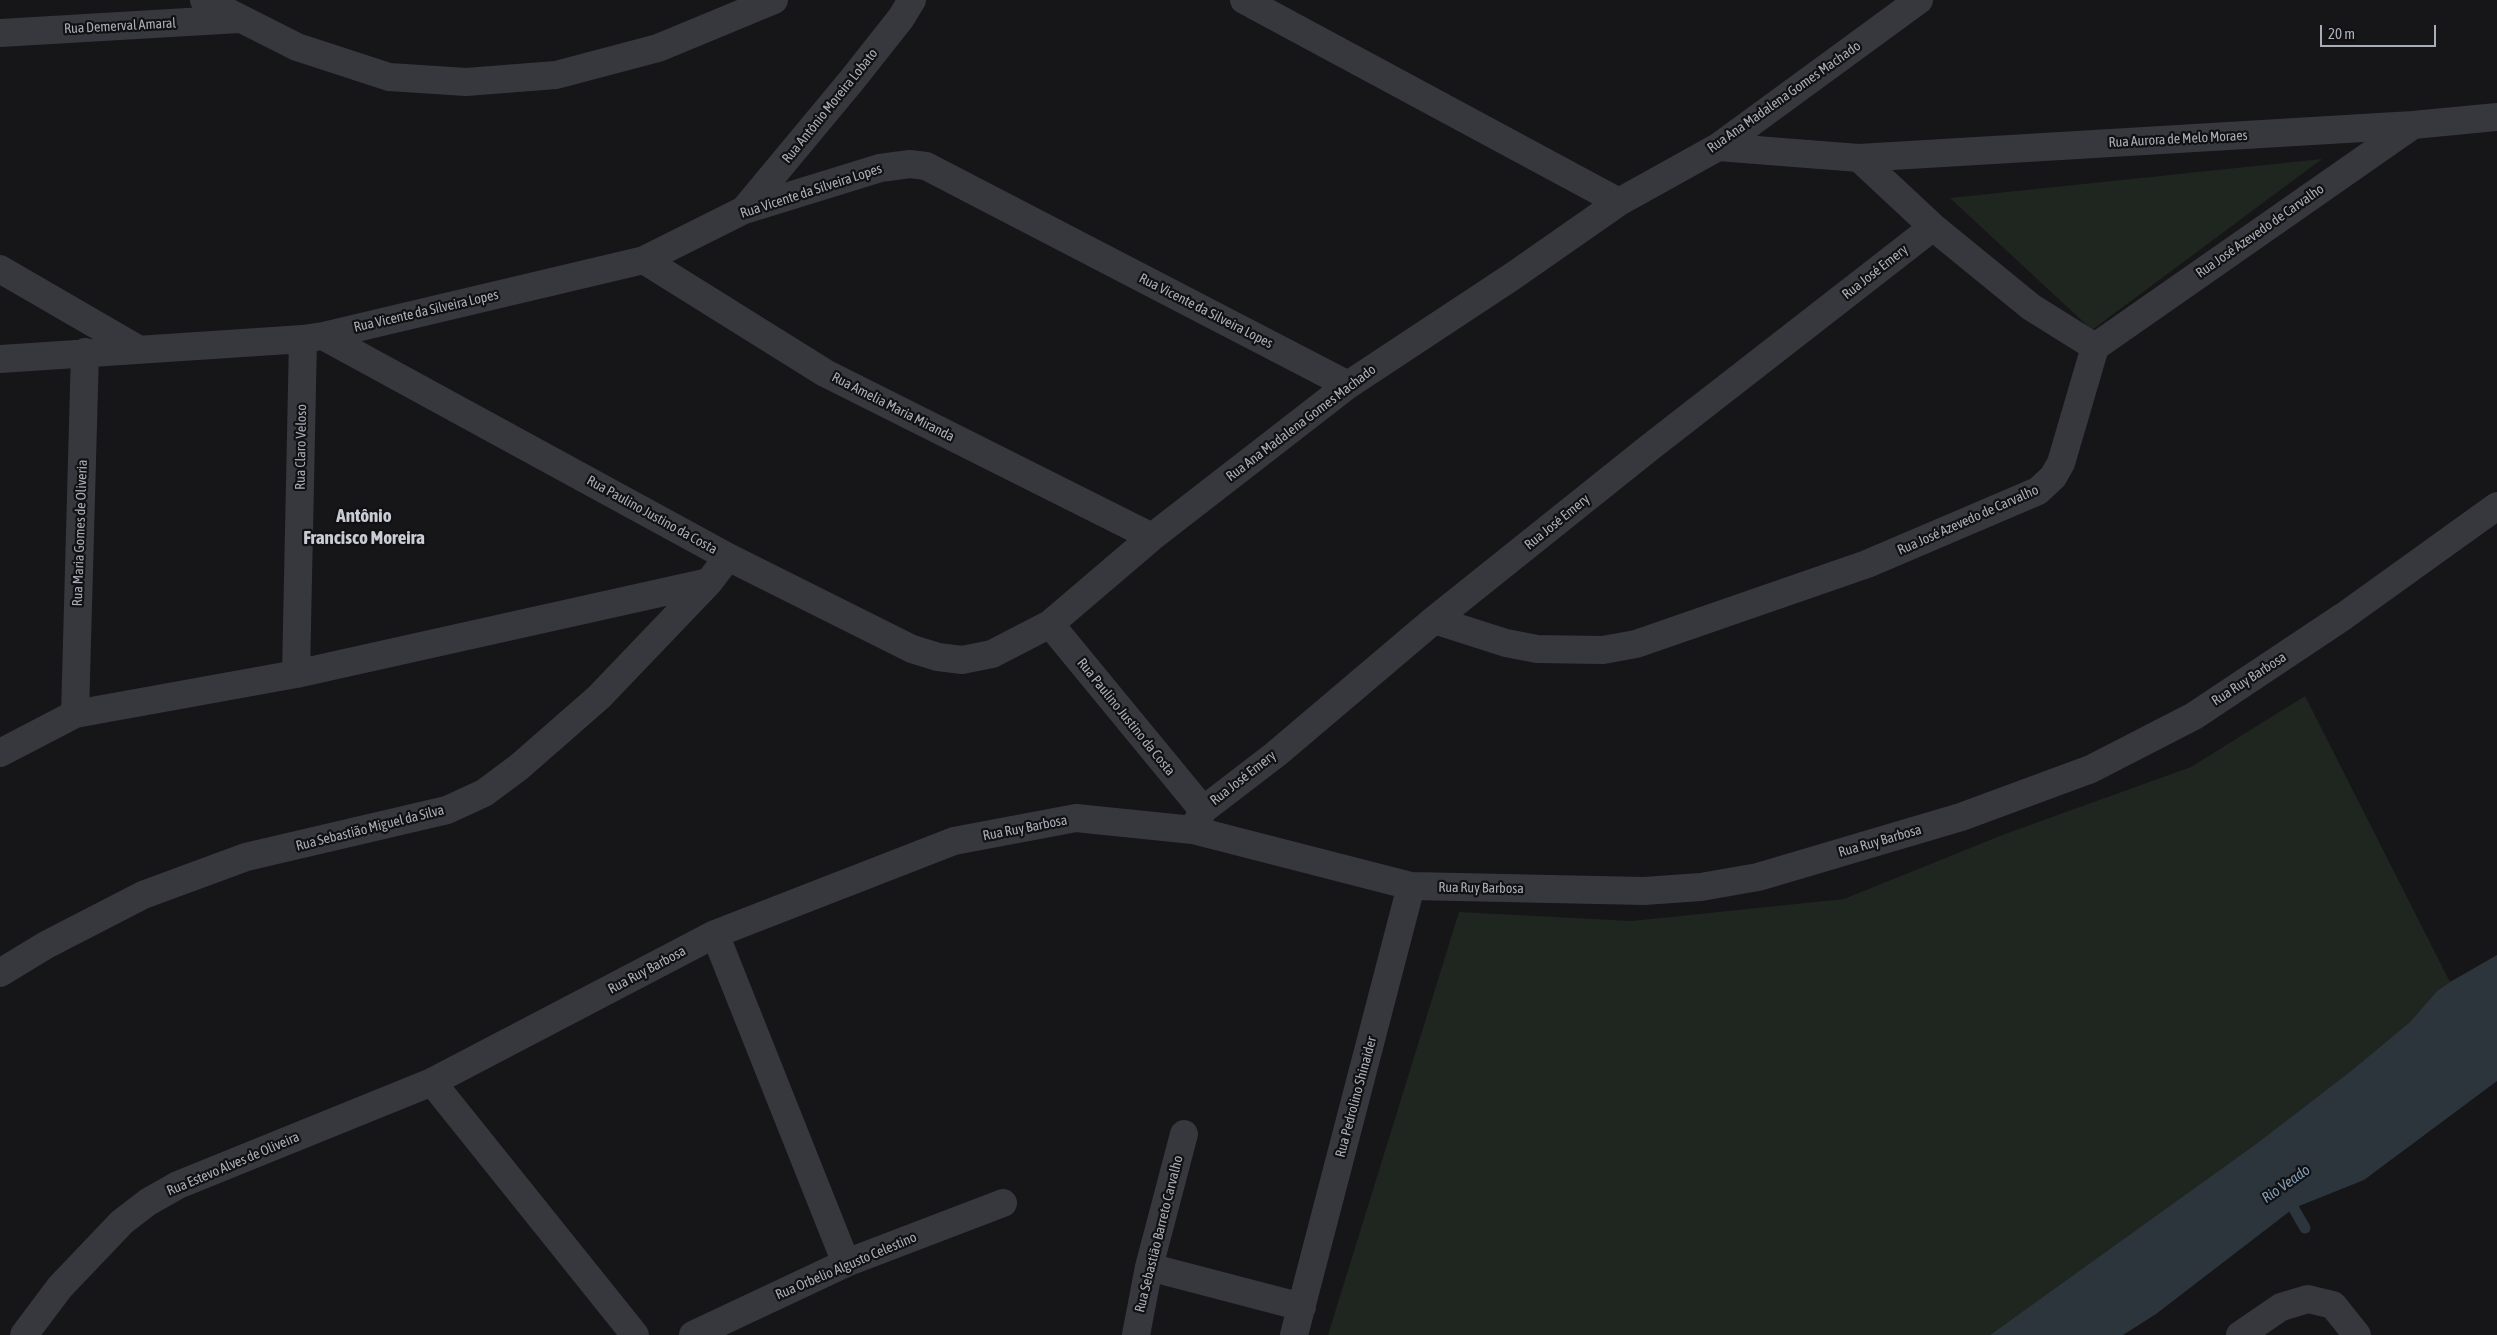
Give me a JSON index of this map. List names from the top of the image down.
{
  "streets": {
    "street": [
      "Rua Demerval Amaral",
      "Rua Ana Madalena Gomes Machado",
      "Rua Antônio Moreira Lobato",
      "Rua Aurora de Melo Moraes",
      "Rua Vicente da Silveira Lopes",
      "Rua José Azevedo de Carvalho",
      "Rua José Emery",
      "Rua Amelia Maria Miranda",
      "Rua Claro Veloso",
      "Rua Paulino Justino da Costa",
      "Rua Maria Gomes de Oliveria",
      "Rua Ruy Barbosa",
      "Rua Sebastião Miguel da Silva",
      "Rua Pedrolino Shinaider",
      "Rua Estevo Alves de Oliveira",
      "Rua Sebastião Barreto Carvalho",
      "Rua Orbelio Algusto Celestino"
    ]
  },
  "crossings": [
    ["Rua Ana Madalena Gomes Machado", "Rua Aurora de Melo Moraes"],
    ["Rua Ana Madalena Gomes Machado", "Rua Vicente da Silveira Lopes"],
    ["Rua Ana Madalena Gomes Machado", "Rua Amelia Maria Miranda"],
    ["Rua Ana Madalena Gomes Machado", "Rua Paulino Justino da Costa"],
    ["Rua Antônio Moreira Lobato", "Rua Vicente da Silveira Lopes"],
    ["Rua Aurora de Melo Moraes", "Rua José Azevedo de Carvalho"],
    ["Rua Vicente da Silveira Lopes", "Rua Amelia Maria Miranda"],
    ["Rua Vicente da Silveira Lopes", "Rua Claro Veloso"],
    ["Rua Vicente da Silveira Lopes", "Rua Paulino Justino da Costa"],
    ["Rua Vicente da Silveira Lopes", "Rua Maria Gomes de Oliveria"],
    ["Rua José Azevedo de Carvalho", "Rua José Emery"],
    ["Rua José Emery", "Rua Paulino Justino da Costa"],
    ["Rua José Emery", "Rua Ruy Barbosa"],
    ["Rua Claro Veloso", "Rua Paulino Justino da Costa"],
    ["Rua Paulino Justino da Costa", "Rua Ruy Barbosa"],
    ["Rua Paulino Justino da Costa", "Rua Sebastião Miguel da Silva"],
    ["Rua Ruy Barbosa", "Rua Pedrolino Shinaider"],
    ["Rua Ruy Barbosa", "Rua Estevo Alves de Oliveira"]
  ],
  "districts": ["Antônio Francisco Moreira"],
  "water": ["Rio Veado"],
  "scale_bar": "20 m"
}
